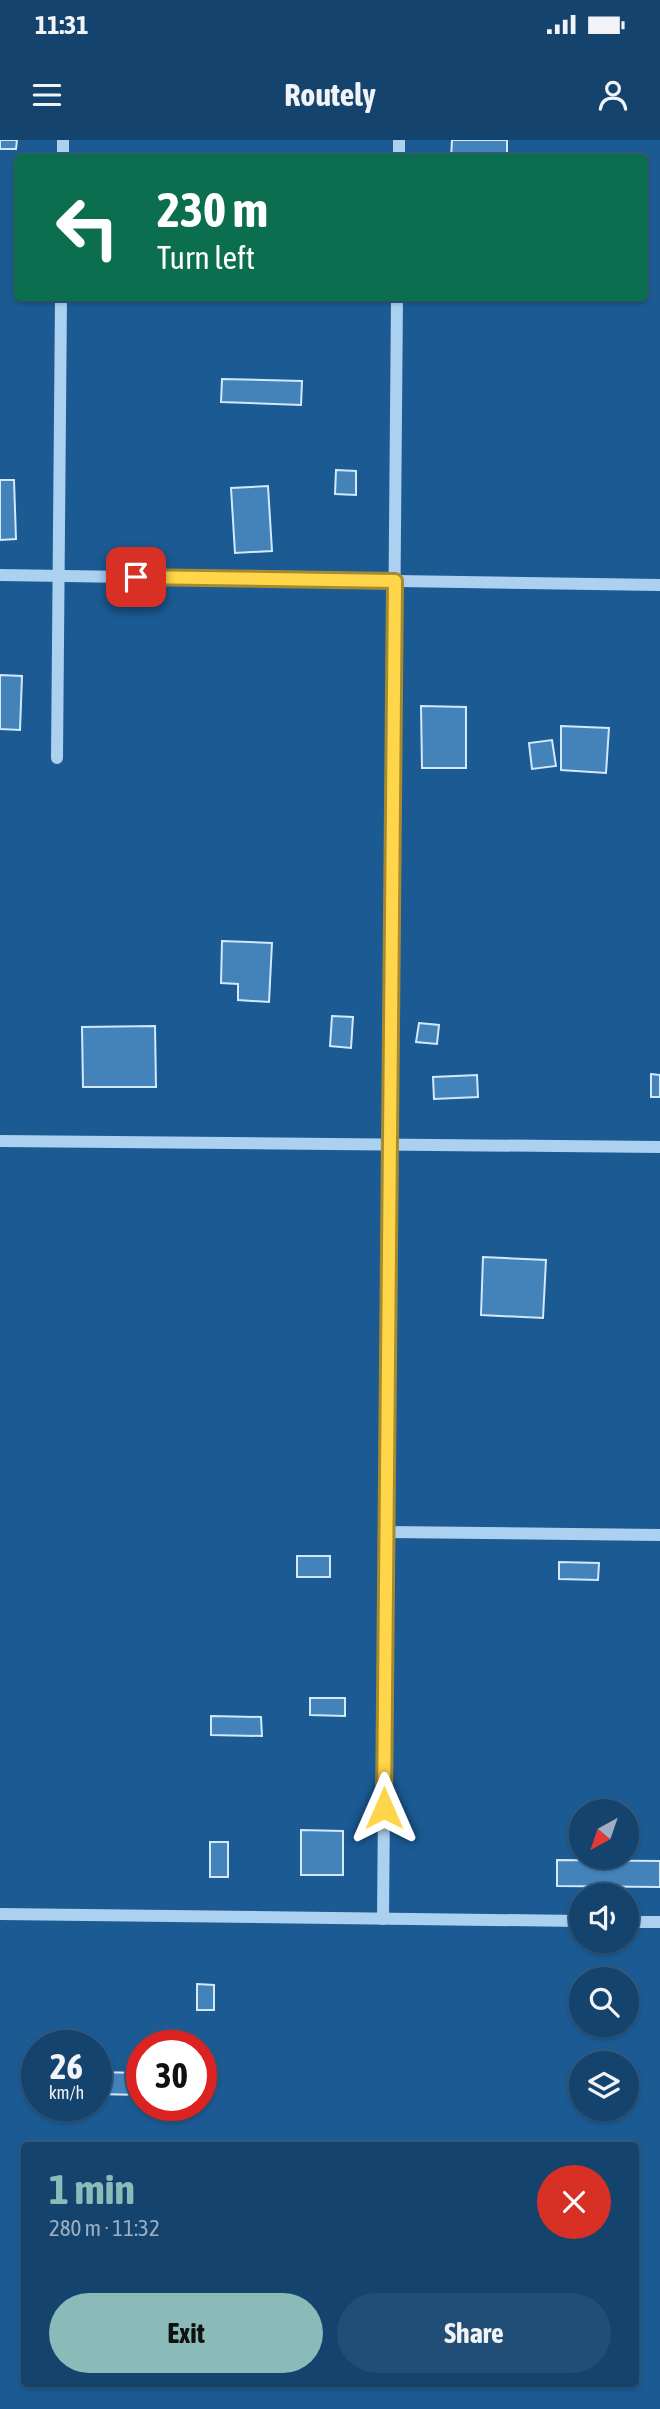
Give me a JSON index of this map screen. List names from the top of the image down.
{
  "north": "bottom left",
  "page": {
    "status": "11:31",
    "header": "Routely",
    "turn": ["230 m", "Turn left"],
    "speed": "26 km/h",
    "limit": "30",
    "heading": ["1 min", "280 m · 11:32"],
    "buttons": ["Exit", "Share"]
  }
}
